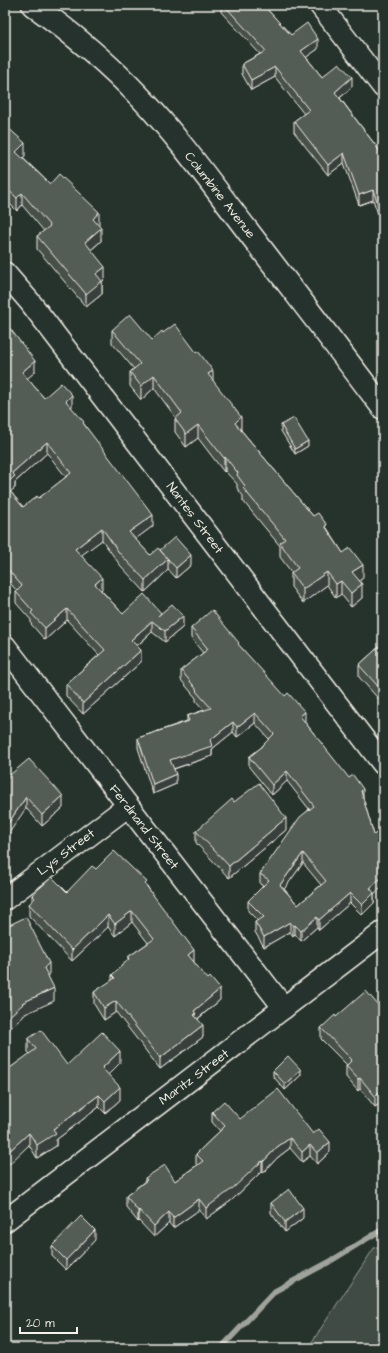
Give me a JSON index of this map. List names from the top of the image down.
{
  "streets": {
    "main road": ["Columbine Avenue"],
    "street": [
      "Nantes Street",
      "Ferdinand Street",
      "Lys Street",
      "Maritz Street"
    ]
  },
  "crossings": [
    ["Ferdinand Street", "Lys Street"],
    ["Ferdinand Street", "Maritz Street"]
  ],
  "scale_bar": "20 m"
}
